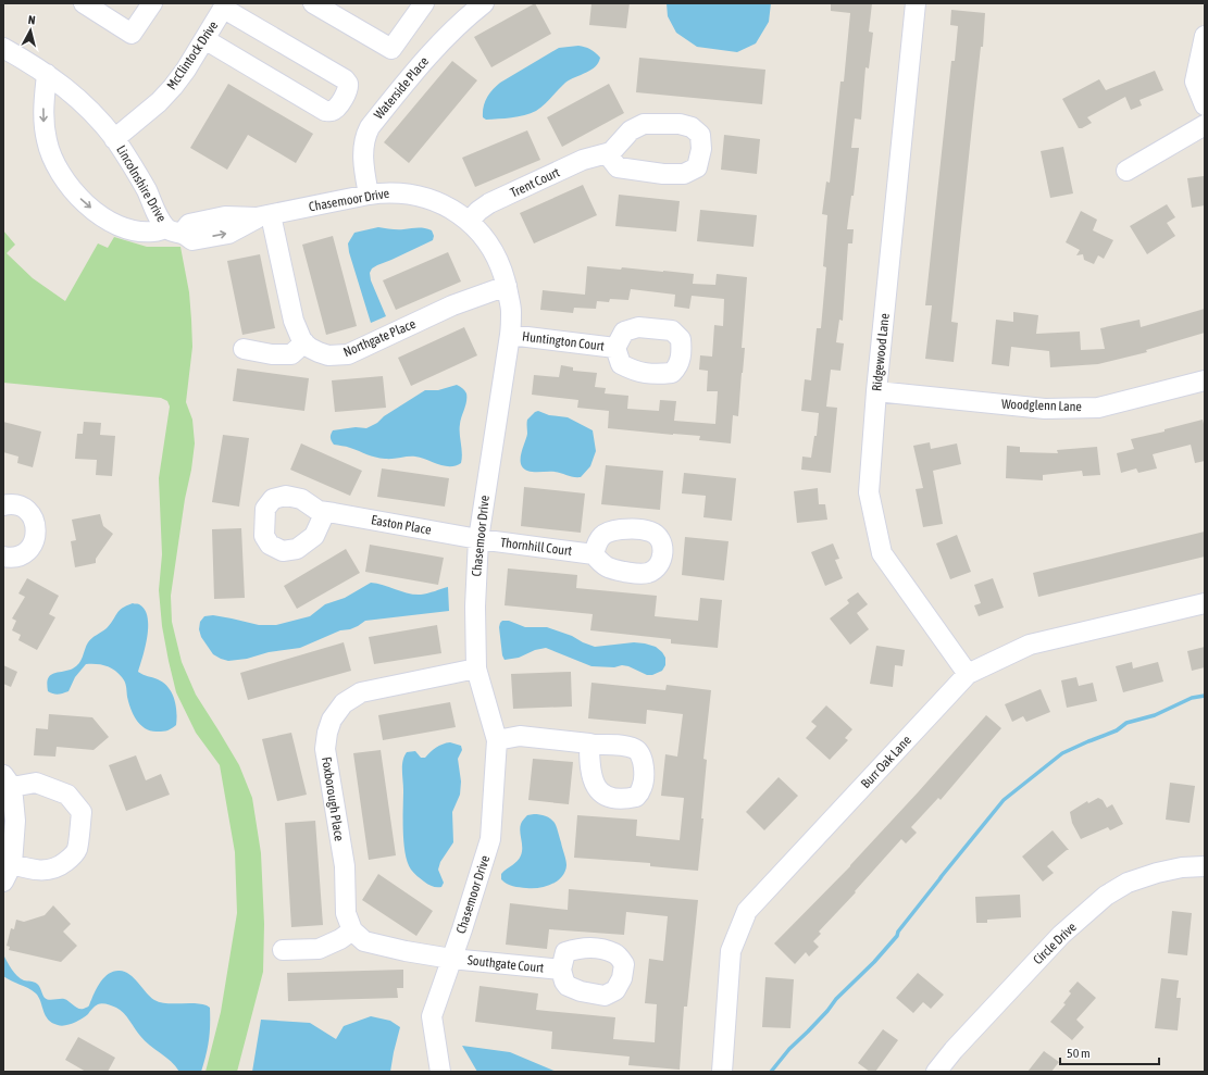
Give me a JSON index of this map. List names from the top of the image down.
{
  "streets": {
    "street": [
      "McClintock Drive",
      "Waterside Place",
      "Trent Court",
      "Lincolnshire Drive",
      "Chasemoor Drive",
      "Northgate Place",
      "Huntington Court",
      "Ridgewood Lane",
      "Woodglenn Lane",
      "Easton Place",
      "Thornhill Court",
      "Burr Oak Lane",
      "Foxborough Place",
      "Circle Drive",
      "Southgate Court"
    ]
  },
  "crossings": [
    ["McClintock Drive", "Lincolnshire Drive"],
    ["Waterside Place", "Chasemoor Drive"],
    ["Trent Court", "Chasemoor Drive"],
    ["Lincolnshire Drive", "Chasemoor Drive"],
    ["Chasemoor Drive", "Northgate Place"],
    ["Chasemoor Drive", "Huntington Court"],
    ["Chasemoor Drive", "Easton Place"],
    ["Chasemoor Drive", "Thornhill Court"],
    ["Chasemoor Drive", "Foxborough Place"],
    ["Chasemoor Drive", "Southgate Court"],
    ["Ridgewood Lane", "Woodglenn Lane"],
    ["Ridgewood Lane", "Burr Oak Lane"],
    ["Easton Place", "Thornhill Court"]
  ],
  "scale_bar": "50 m",
  "north": "top"
}
